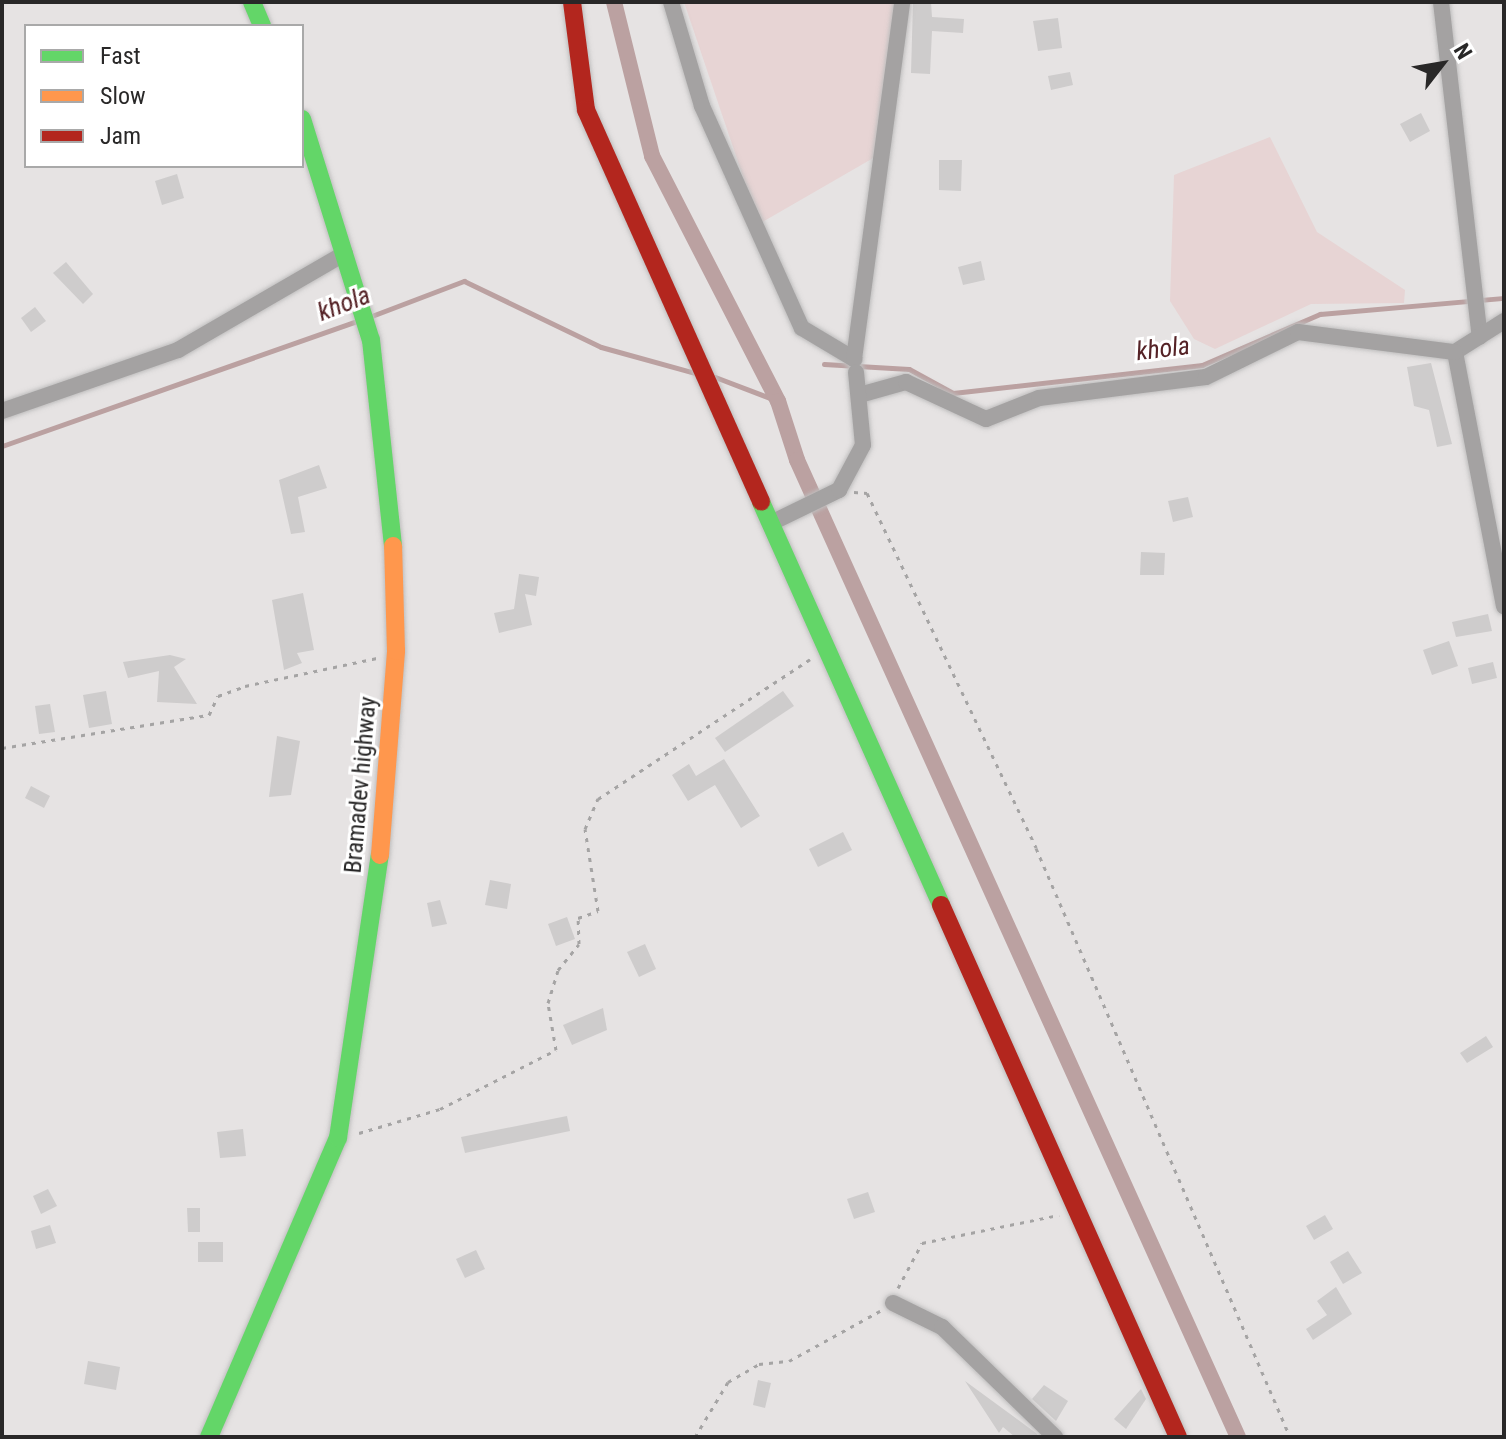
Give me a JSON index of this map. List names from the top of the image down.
{
  "streets": {
    "street": ["Bramadev highway"]
  },
  "water": ["khola"],
  "legend": ["Fast", "Slow", "Jam"],
  "north": "top right"
}
